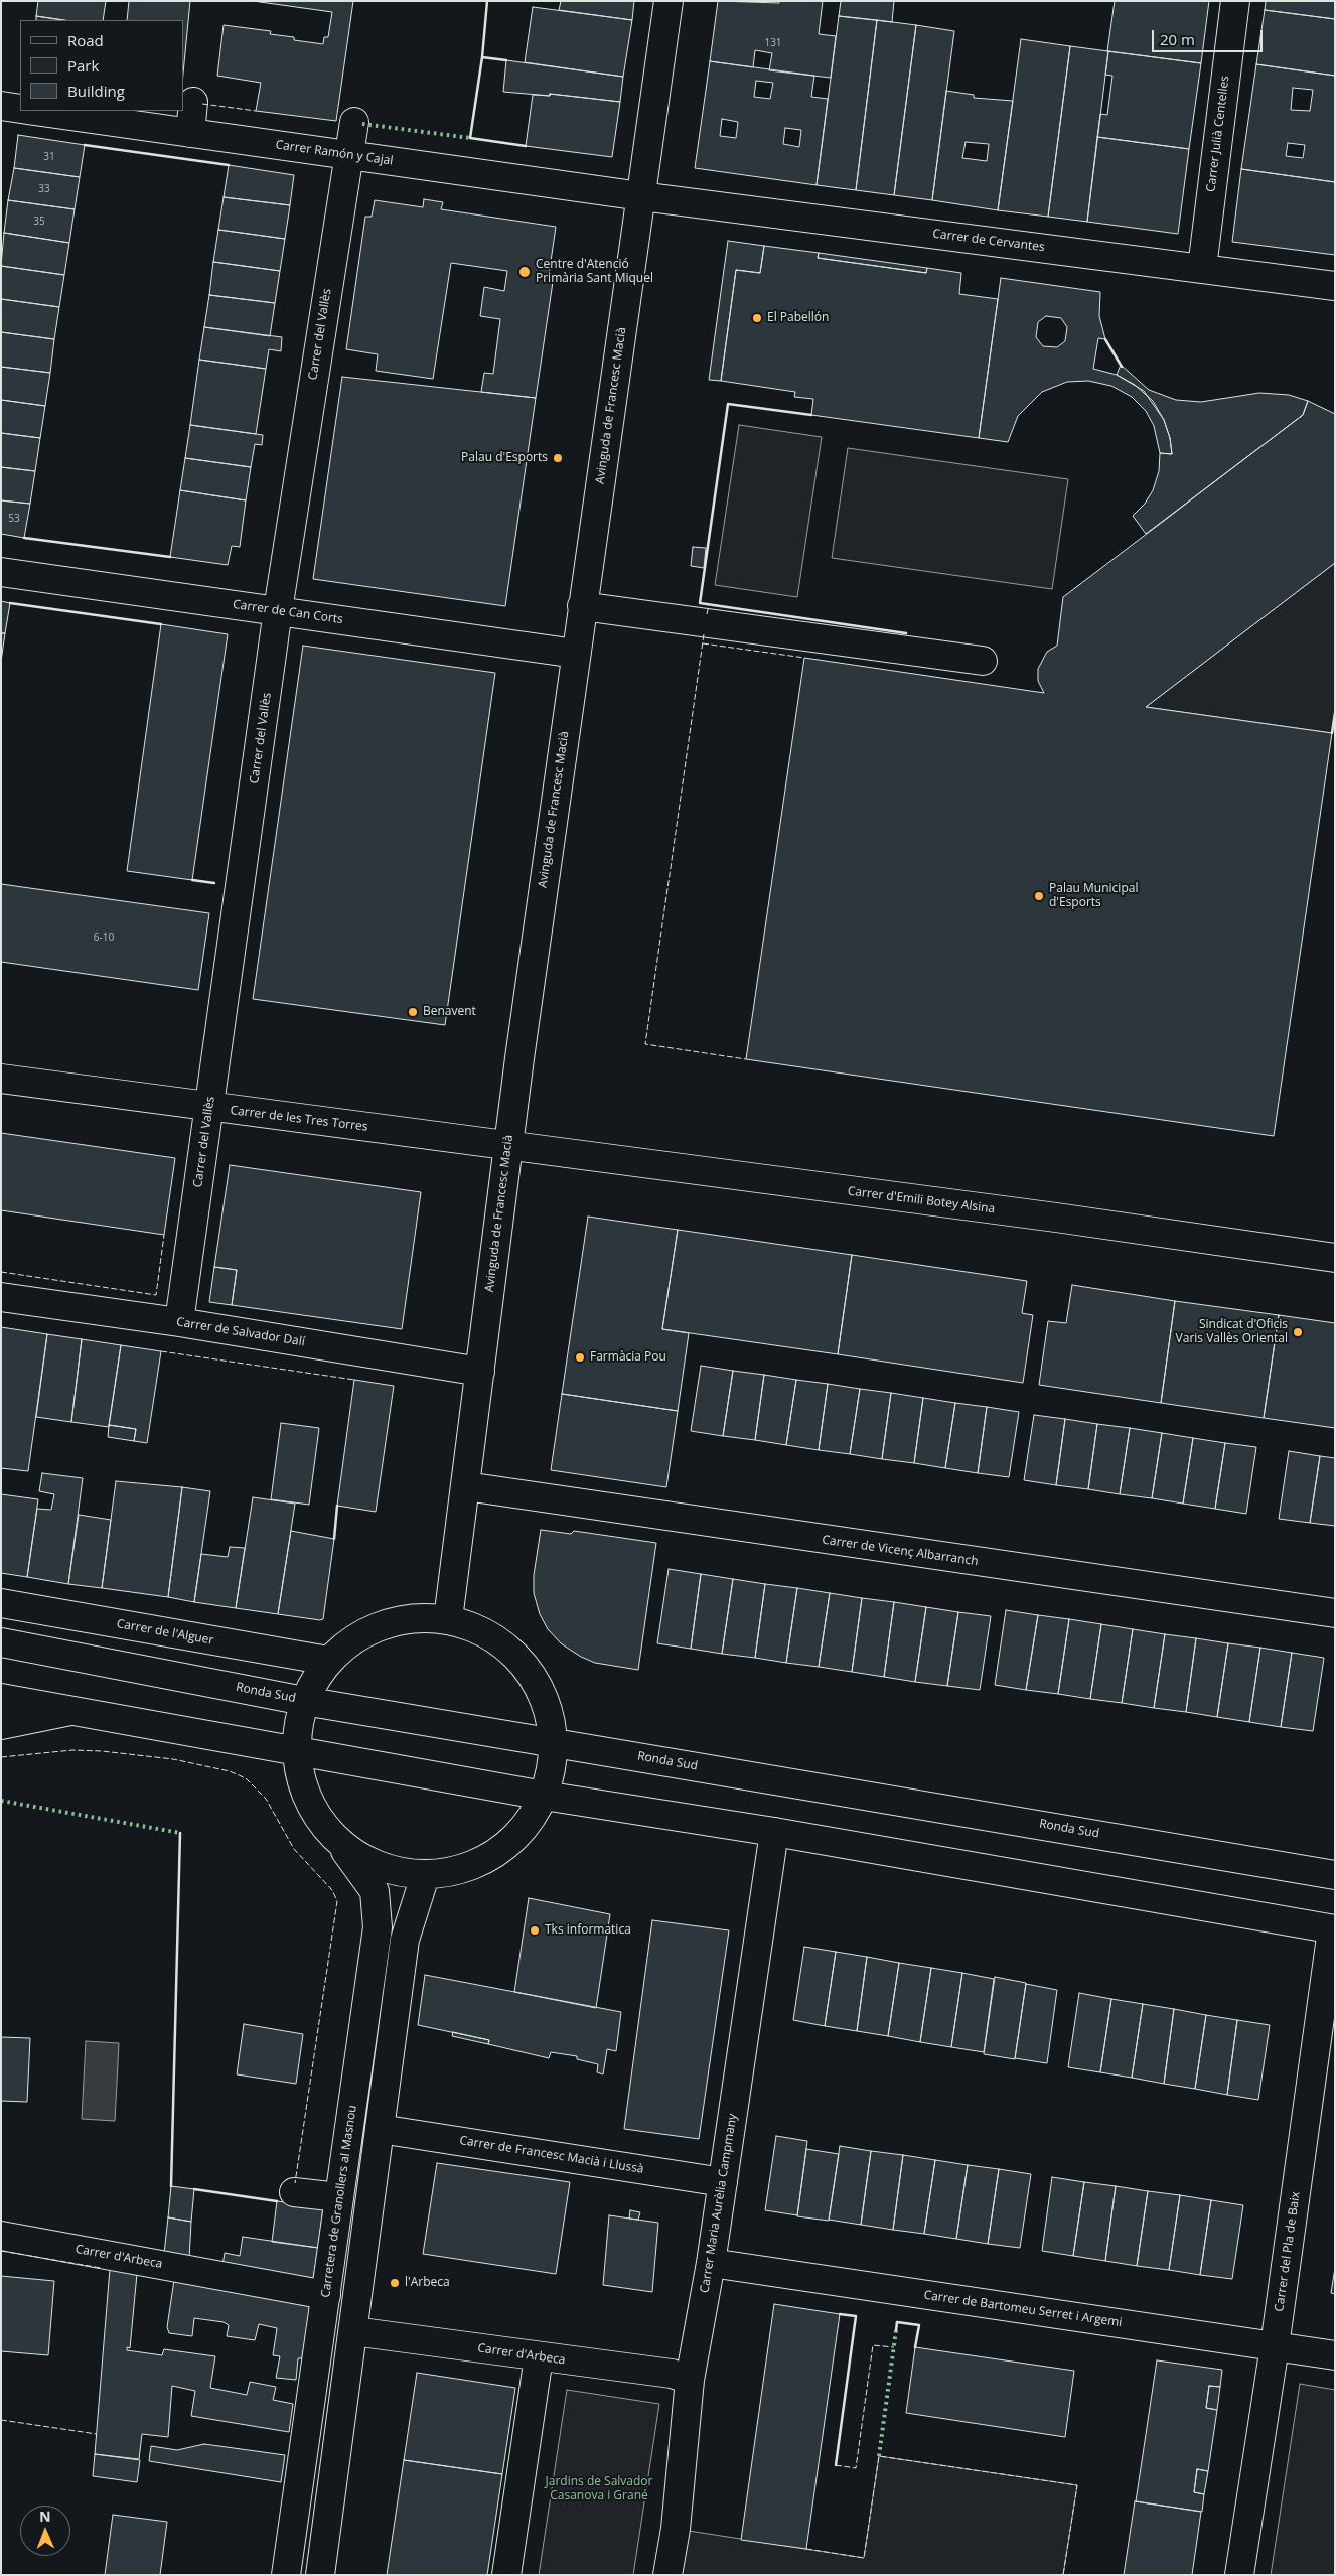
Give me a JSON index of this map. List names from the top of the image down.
{
  "streets": {
    "street": [
      "Carrer Julià Centelles",
      "Carrer Ramón y Cajal",
      "Carrer de Cervantes",
      "Carrer del Vallès",
      "Avinguda de Francesc Macià",
      "Carrer de Can Corts",
      "Carrer de les Tres Torres",
      "Carrer d'Emili Botey Alsina",
      "Carrer de Salvador Dalí",
      "Carrer de Vicenç Albarranch",
      "Carrer de l'Alguer",
      "Ronda Sud",
      "Carrer de Francesc Macià i Llussà",
      "Carretera de Granollers al Masnou",
      "Carrer Maria Aurèlia Campmany",
      "Carrer del Pla de Baix",
      "Carrer d'Arbeca",
      "Carrer de Bartomeu Serret i Argemi"
    ]
  },
  "crossings": [
    ["Carrer Julià Centelles", "Carrer de Cervantes"],
    ["Carrer Ramón y Cajal", "Carrer de Cervantes"],
    ["Carrer Ramón y Cajal", "Carrer del Vallès"],
    ["Carrer Ramón y Cajal", "Avinguda de Francesc Macià"],
    ["Carrer de Cervantes", "Avinguda de Francesc Macià"],
    ["Carrer del Vallès", "Carrer de Can Corts"],
    ["Carrer del Vallès", "Carrer de les Tres Torres"],
    ["Carrer del Vallès", "Carrer de Salvador Dalí"],
    ["Avinguda de Francesc Macià", "Carrer de Can Corts"],
    ["Avinguda de Francesc Macià", "Carrer de les Tres Torres"],
    ["Avinguda de Francesc Macià", "Carrer d'Emili Botey Alsina"],
    ["Avinguda de Francesc Macià", "Carrer de Salvador Dalí"],
    ["Avinguda de Francesc Macià", "Carrer de Vicenç Albarranch"],
    ["Carrer de les Tres Torres", "Carrer d'Emili Botey Alsina"],
    ["Carrer de Francesc Macià i Llussà", "Carrer Maria Aurèlia Campmany"],
    ["Carretera de Granollers al Masnou", "Carrer d'Arbeca"],
    ["Carrer Maria Aurèlia Campmany", "Carrer d'Arbeca"],
    ["Carrer Maria Aurèlia Campmany", "Carrer de Bartomeu Serret i Argemi"],
    ["Carrer del Pla de Baix", "Carrer de Bartomeu Serret i Argemi"]
  ],
  "parks": ["Jardins de Salvador Casanova i Grané"],
  "places": [
    "Centre d'Atenció Primària Sant Miquel",
    "El Pabellón",
    "Palau d'Esports",
    "Palau Municipal d'Esports",
    "Benavent",
    "Sindicat d'Oficis Varis Vallès Oriental",
    "Farmàcia Pou",
    "Tks informatica",
    "l'Arbeca"
  ],
  "house_numbers": [
    "131",
    "31",
    "33",
    "35",
    "53",
    "6-10"
  ],
  "legend": ["Road", "Park", "Building"],
  "scale_bar": "20 m",
  "north": "top"
}
